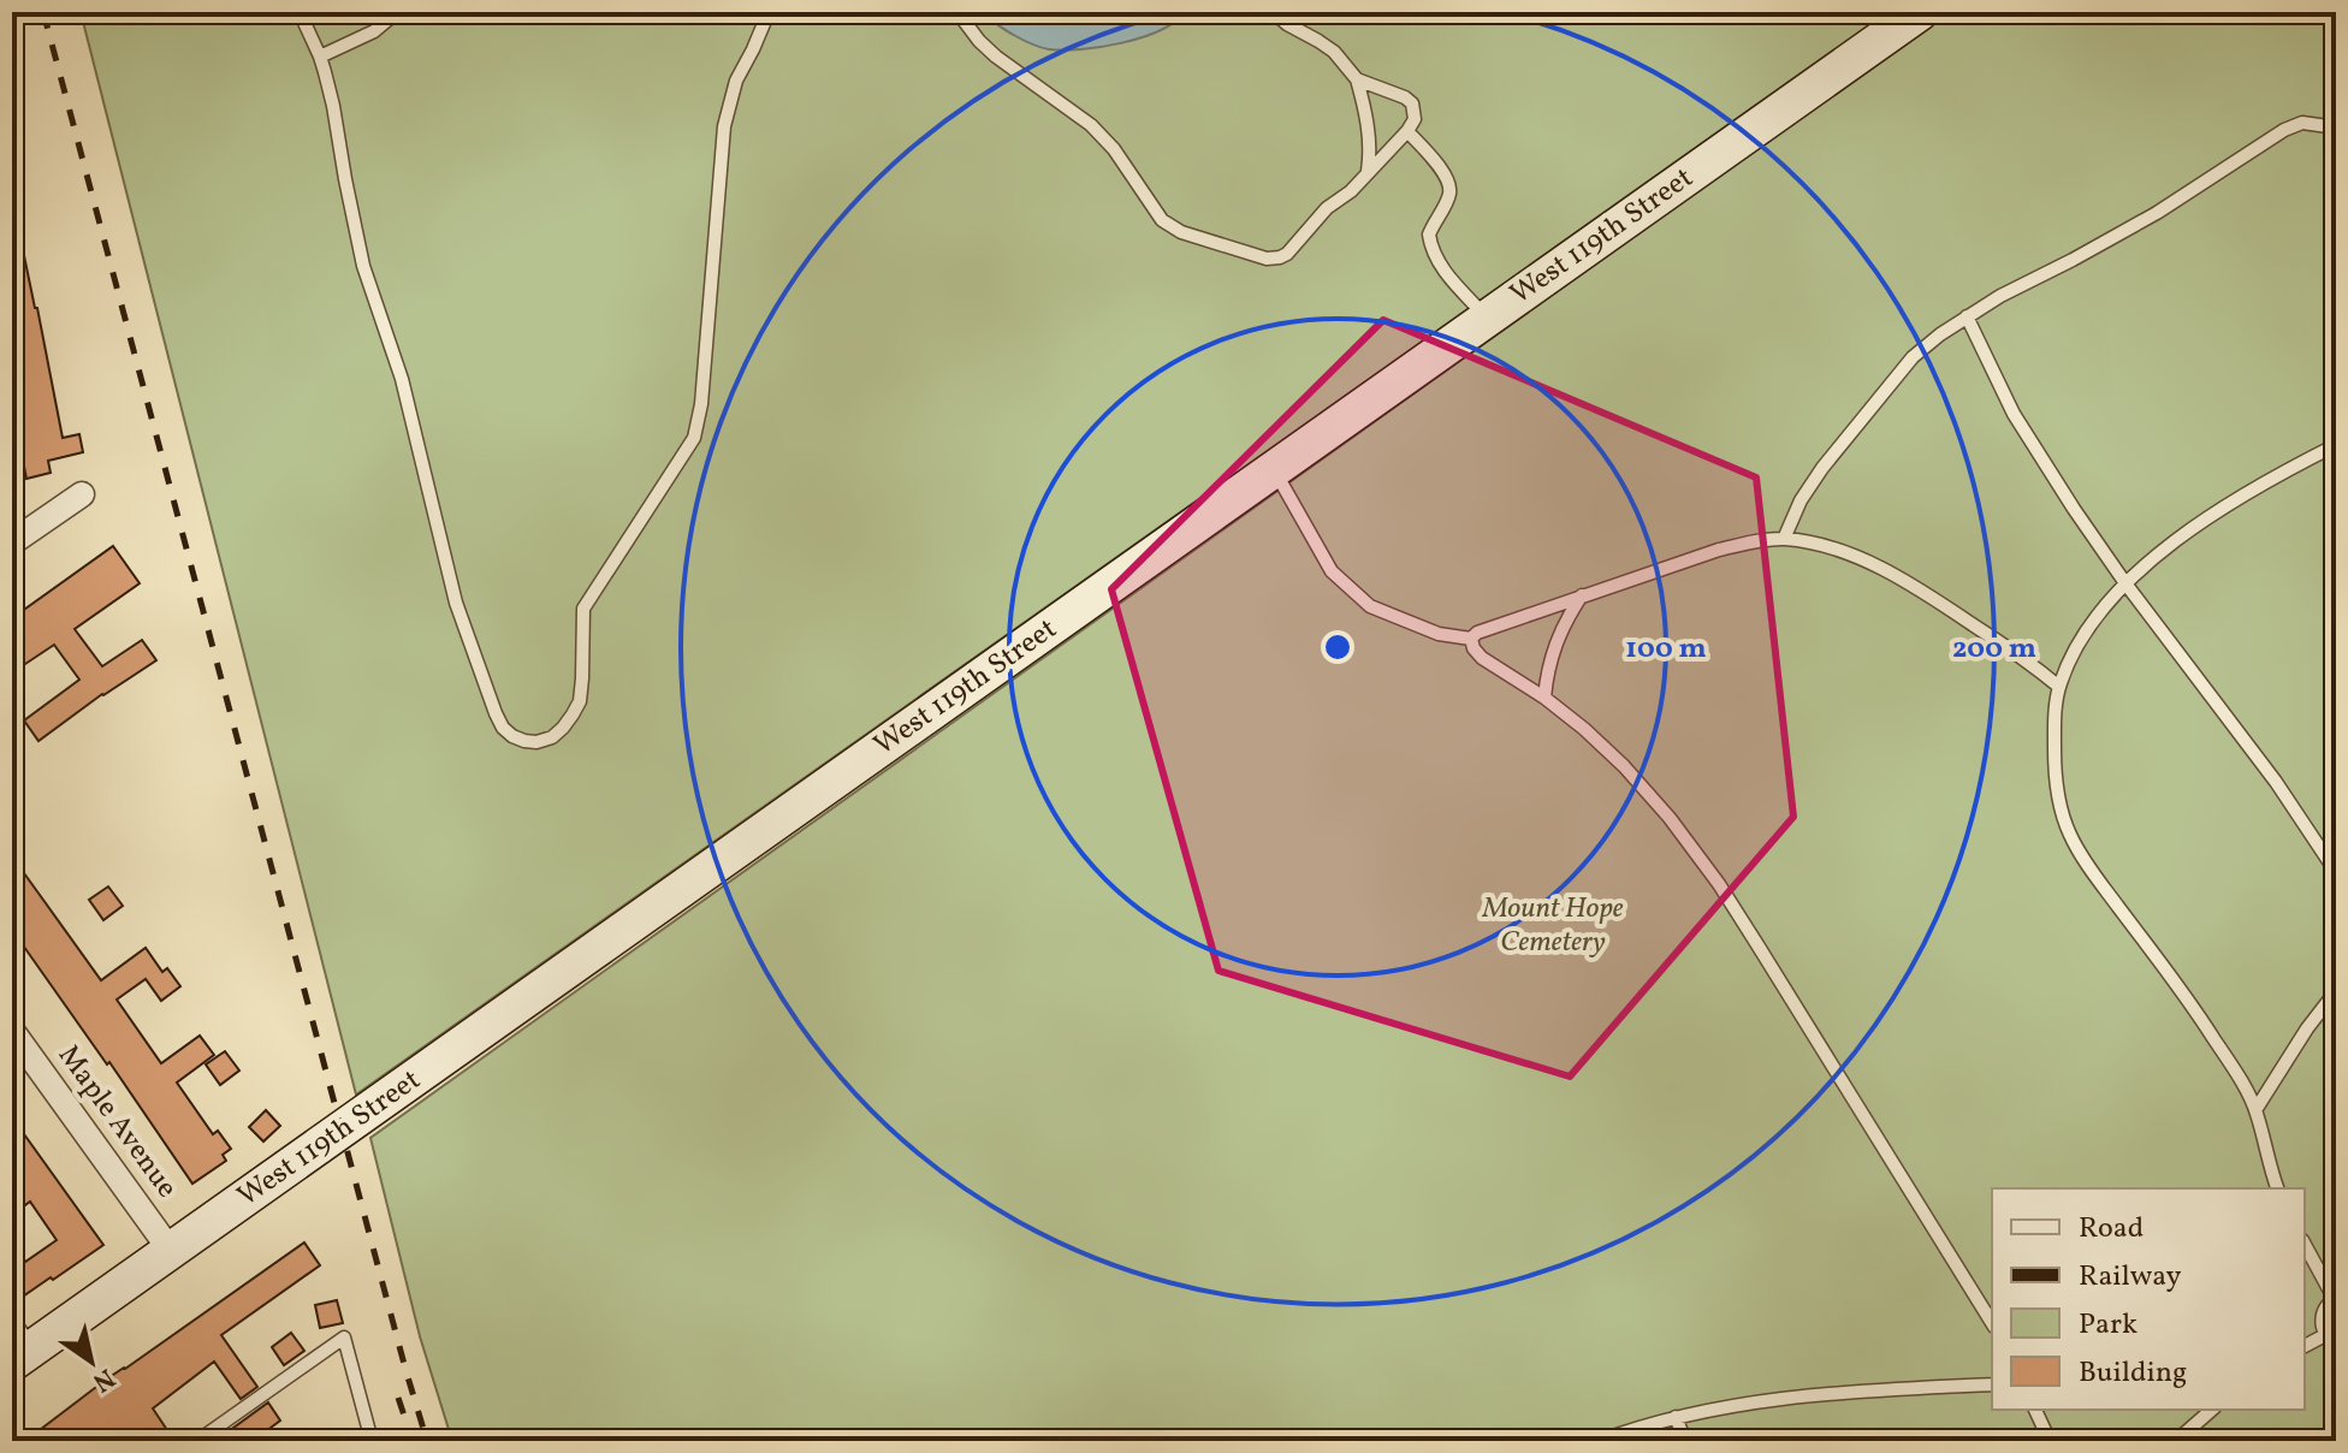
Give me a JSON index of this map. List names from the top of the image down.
{
  "streets": {
    "street": ["West 119th Street", "Maple Avenue"]
  },
  "crossings": [
    ["West 119th Street", "Maple Avenue"]
  ],
  "parks": ["Mount Hope Cemetery"],
  "legend": [
    "Road",
    "Railway",
    "Park",
    "Building"
  ],
  "north": "bottom right",
  "rings": ["100 m", "200 m"]
}
